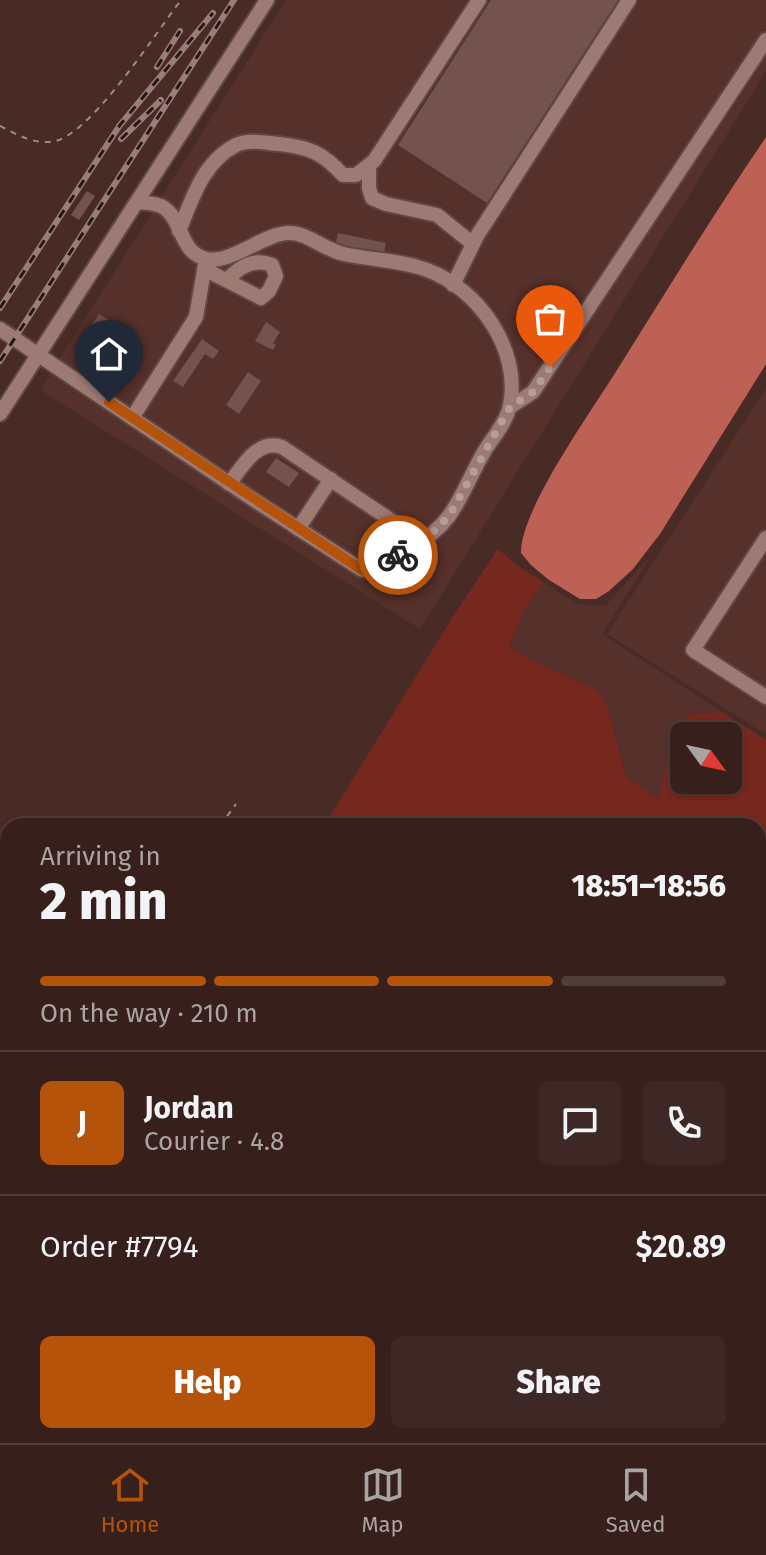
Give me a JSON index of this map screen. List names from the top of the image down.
{
  "north": "bottom right",
  "page": {
    "heading": ["2 min", "Arriving in", "18:51–18:56"],
    "panel": [
      "Jordan",
      "Courier · 4.8",
      "Order #7794",
      "$20.89"
    ],
    "bar": "On the way · 210 m",
    "round": "J",
    "buttons": ["Help", "Share"],
    "tabs": ["Home", "Map", "Saved"]
  }
}
